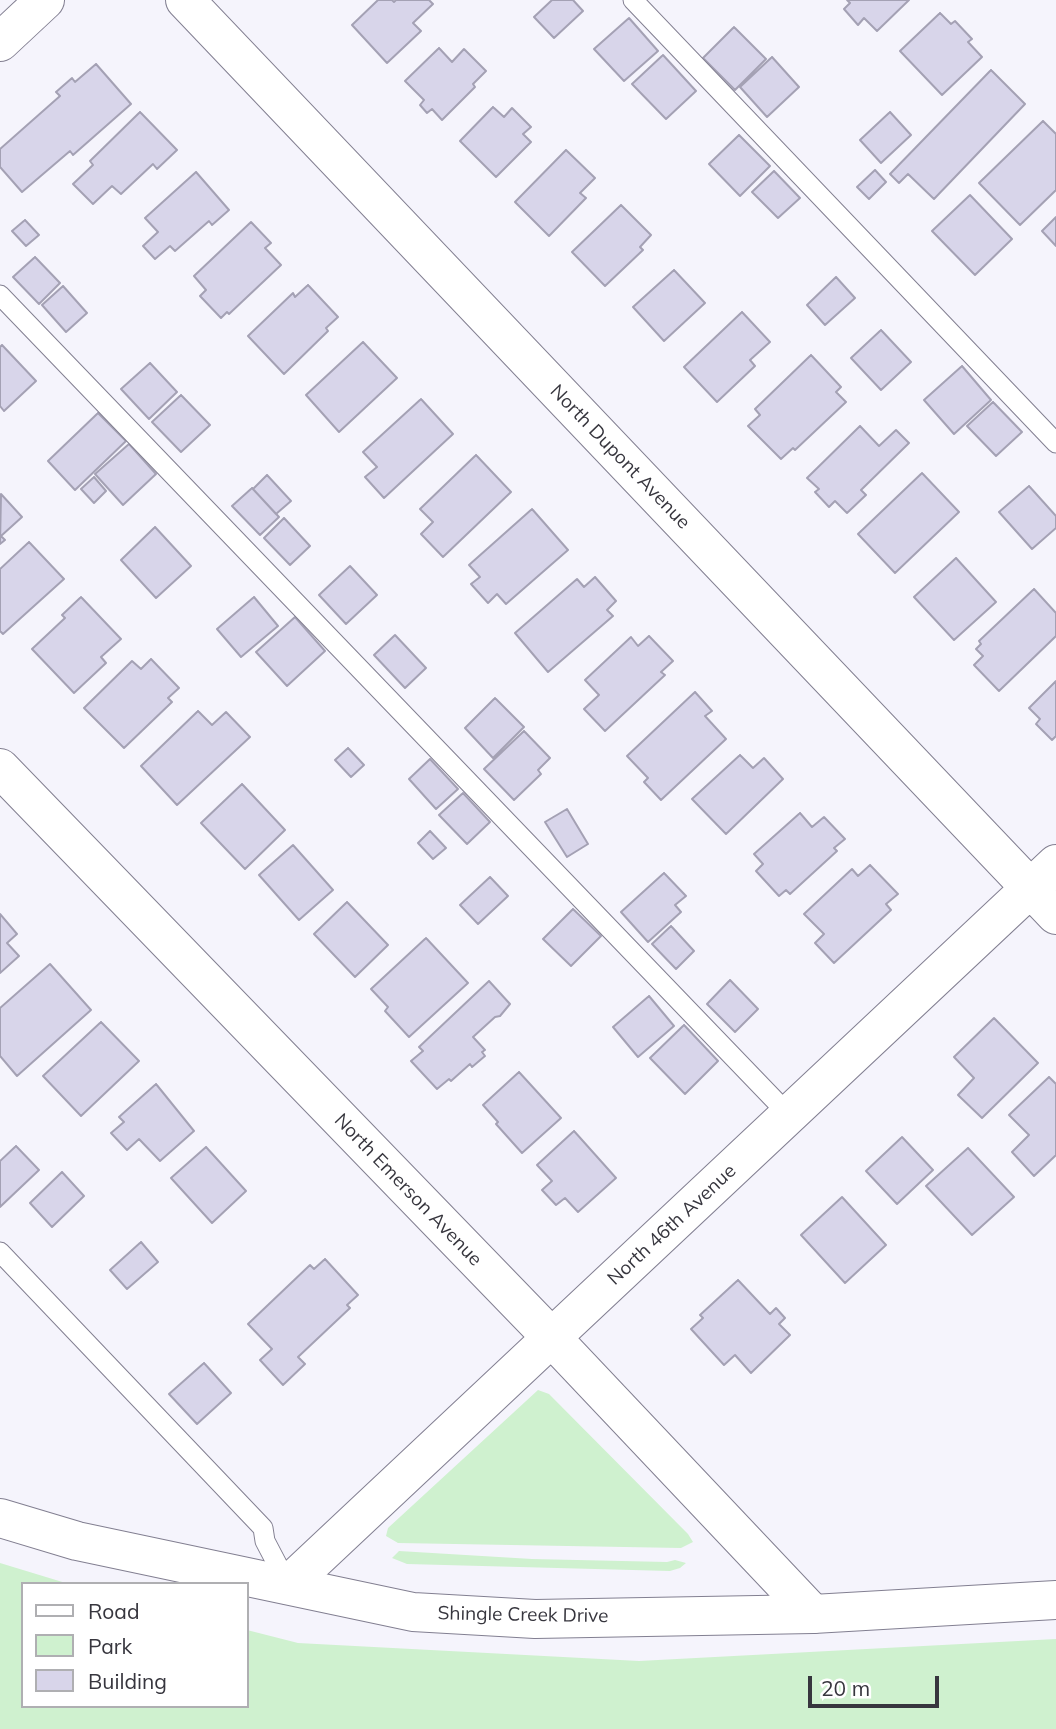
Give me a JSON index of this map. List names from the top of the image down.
{
  "streets": {
    "street": [
      "North Dupont Avenue",
      "North Emerson Avenue",
      "North 46th Avenue",
      "Shingle Creek Drive"
    ]
  },
  "crossings": [
    ["North Dupont Avenue", "North 46th Avenue"],
    ["North Emerson Avenue", "North 46th Avenue"],
    ["North Emerson Avenue", "Shingle Creek Drive"],
    ["North 46th Avenue", "Shingle Creek Drive"]
  ],
  "legend": ["Road", "Park", "Building"],
  "scale_bar": "20 m"
}
